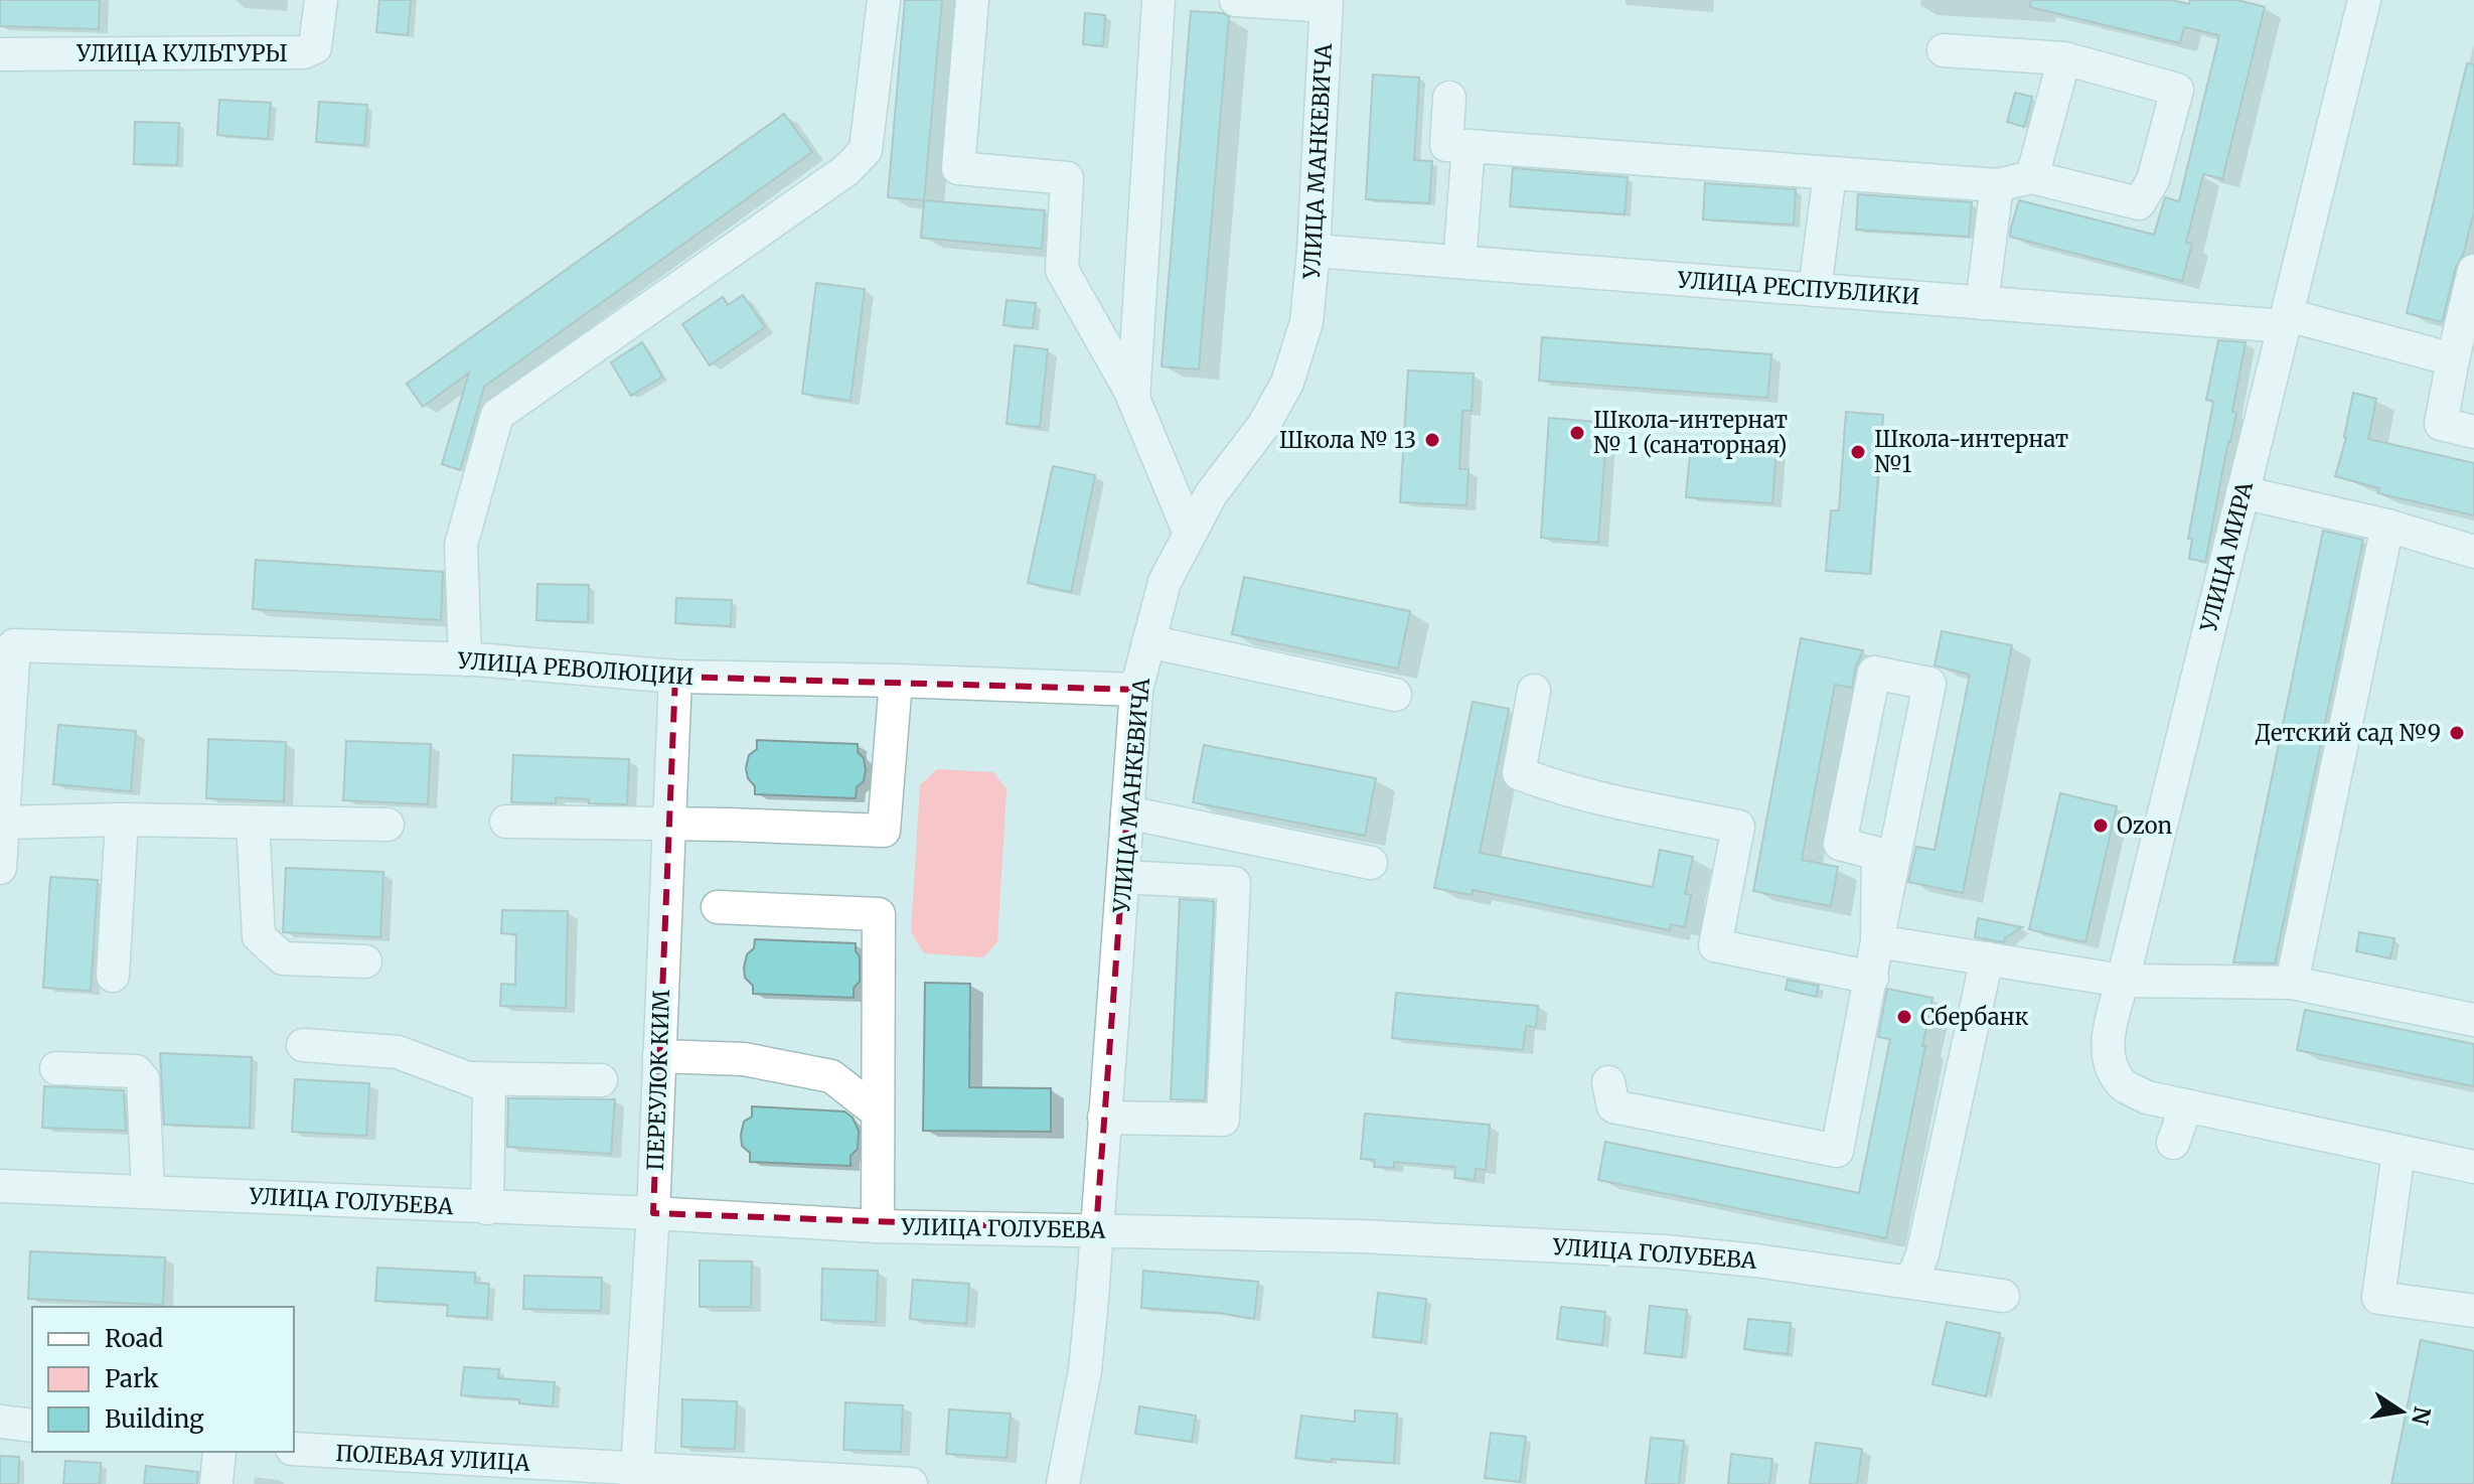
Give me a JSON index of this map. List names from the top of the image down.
{
  "streets": {
    "street": [
      "УЛИЦА КУЛЬТУРЫ",
      "УЛИЦА МАНКЕВИЧА",
      "УЛИЦА РЕСПУБЛИКИ",
      "УЛИЦА МИРА",
      "УЛИЦА РЕВОЛЮЦИИ",
      "ПЕРЕУЛОК КИМ",
      "УЛИЦА ГОЛУБЕВА",
      "ПОЛЕВАЯ УЛИЦА"
    ]
  },
  "crossings": [
    ["УЛИЦА МАНКЕВИЧА", "УЛИЦА РЕСПУБЛИКИ"],
    ["УЛИЦА МАНКЕВИЧА", "УЛИЦА РЕВОЛЮЦИИ"],
    ["УЛИЦА МАНКЕВИЧА", "УЛИЦА ГОЛУБЕВА"],
    ["УЛИЦА РЕСПУБЛИКИ", "УЛИЦА МИРА"],
    ["УЛИЦА РЕВОЛЮЦИИ", "ПЕРЕУЛОК КИМ"],
    ["ПЕРЕУЛОК КИМ", "УЛИЦА ГОЛУБЕВА"],
    ["ПЕРЕУЛОК КИМ", "ПОЛЕВАЯ УЛИЦА"]
  ],
  "places": [
    "Школа-интернат № 1 (санаторная)",
    "Школа № 13",
    "Школа-интернат №1",
    "Детский сад №9",
    "Ozon",
    "Сбербанк"
  ],
  "legend": ["Road", "Park", "Building"],
  "north": "right"
}
